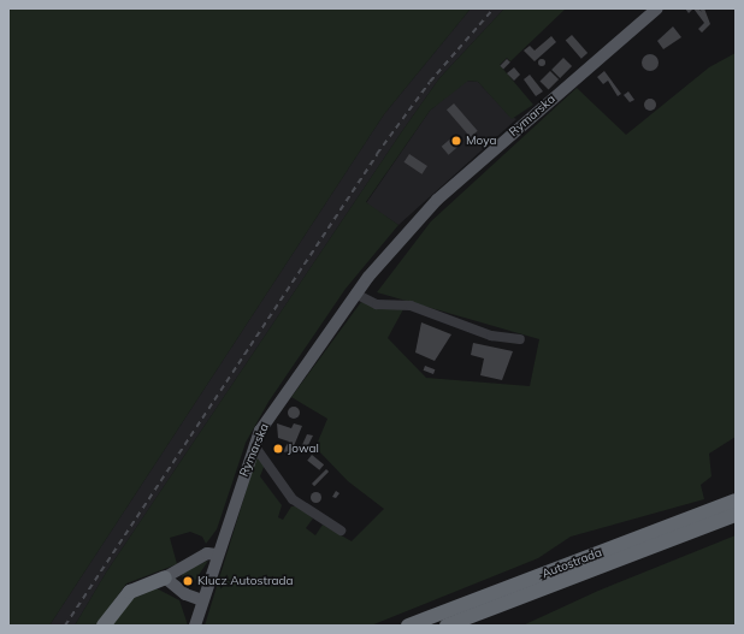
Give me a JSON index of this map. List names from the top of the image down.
{
  "streets": {
    "highway": ["Autostrada"],
    "main road": ["Rymarska"]
  },
  "places": ["Moya", "Jowal", "Klucz Autostrada"]
}
